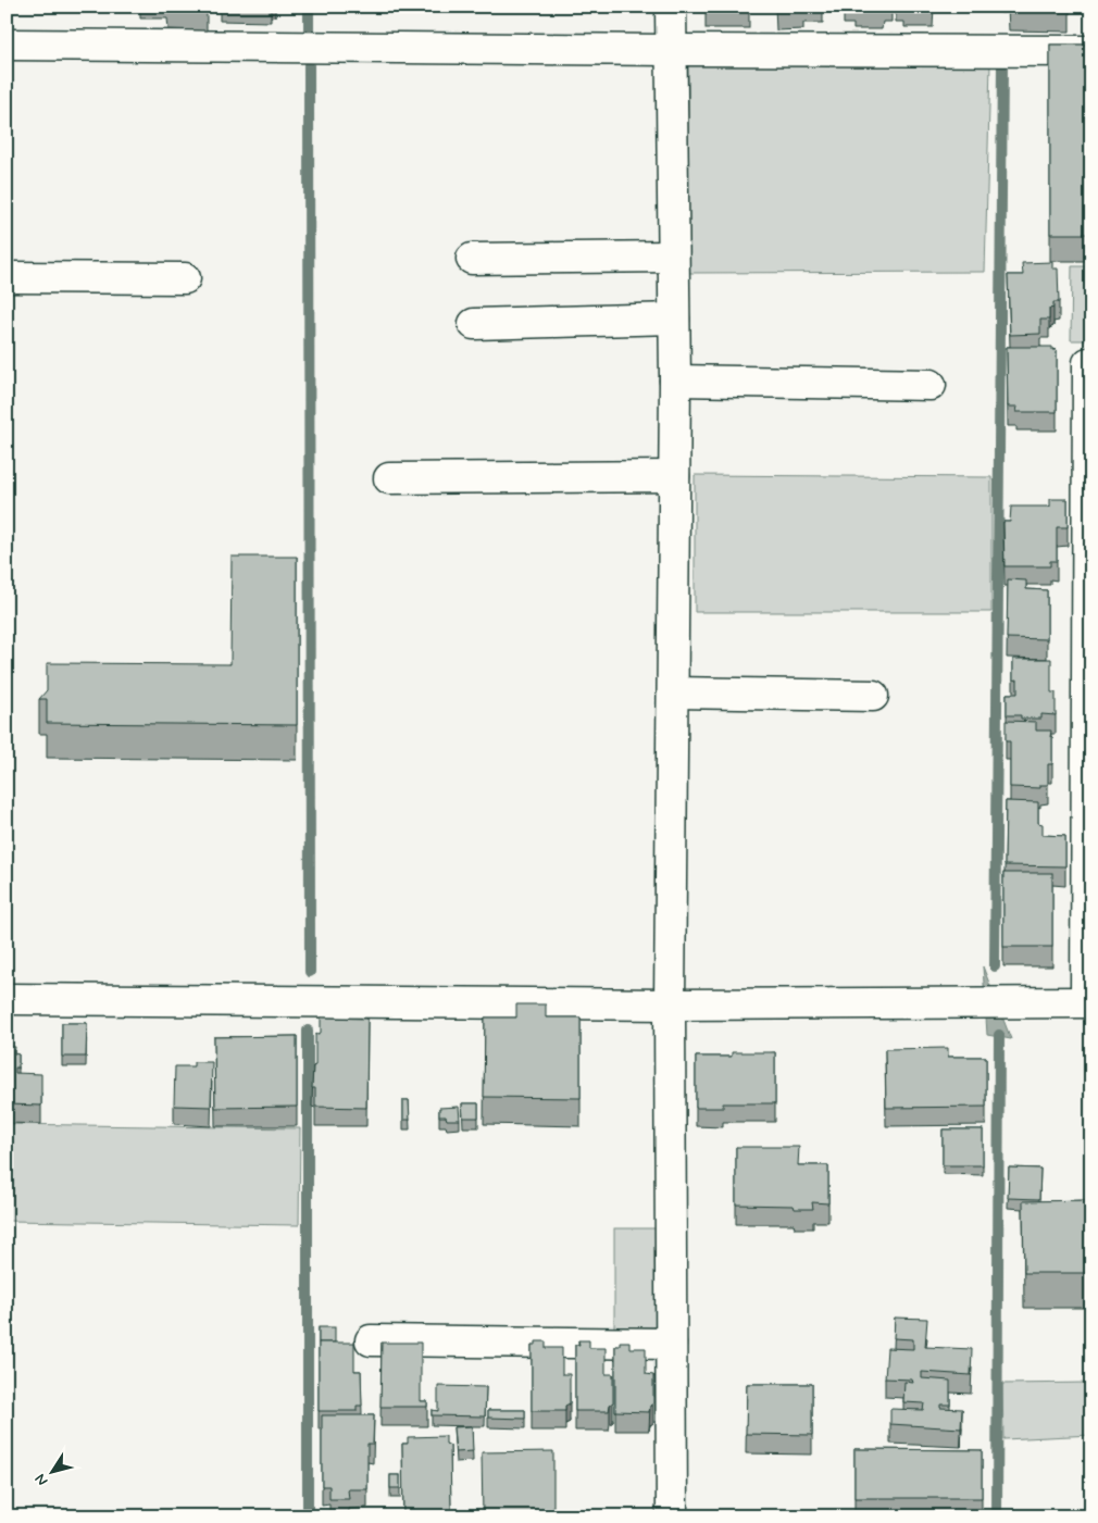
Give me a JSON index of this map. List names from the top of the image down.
{
  "north": "bottom left"
}
